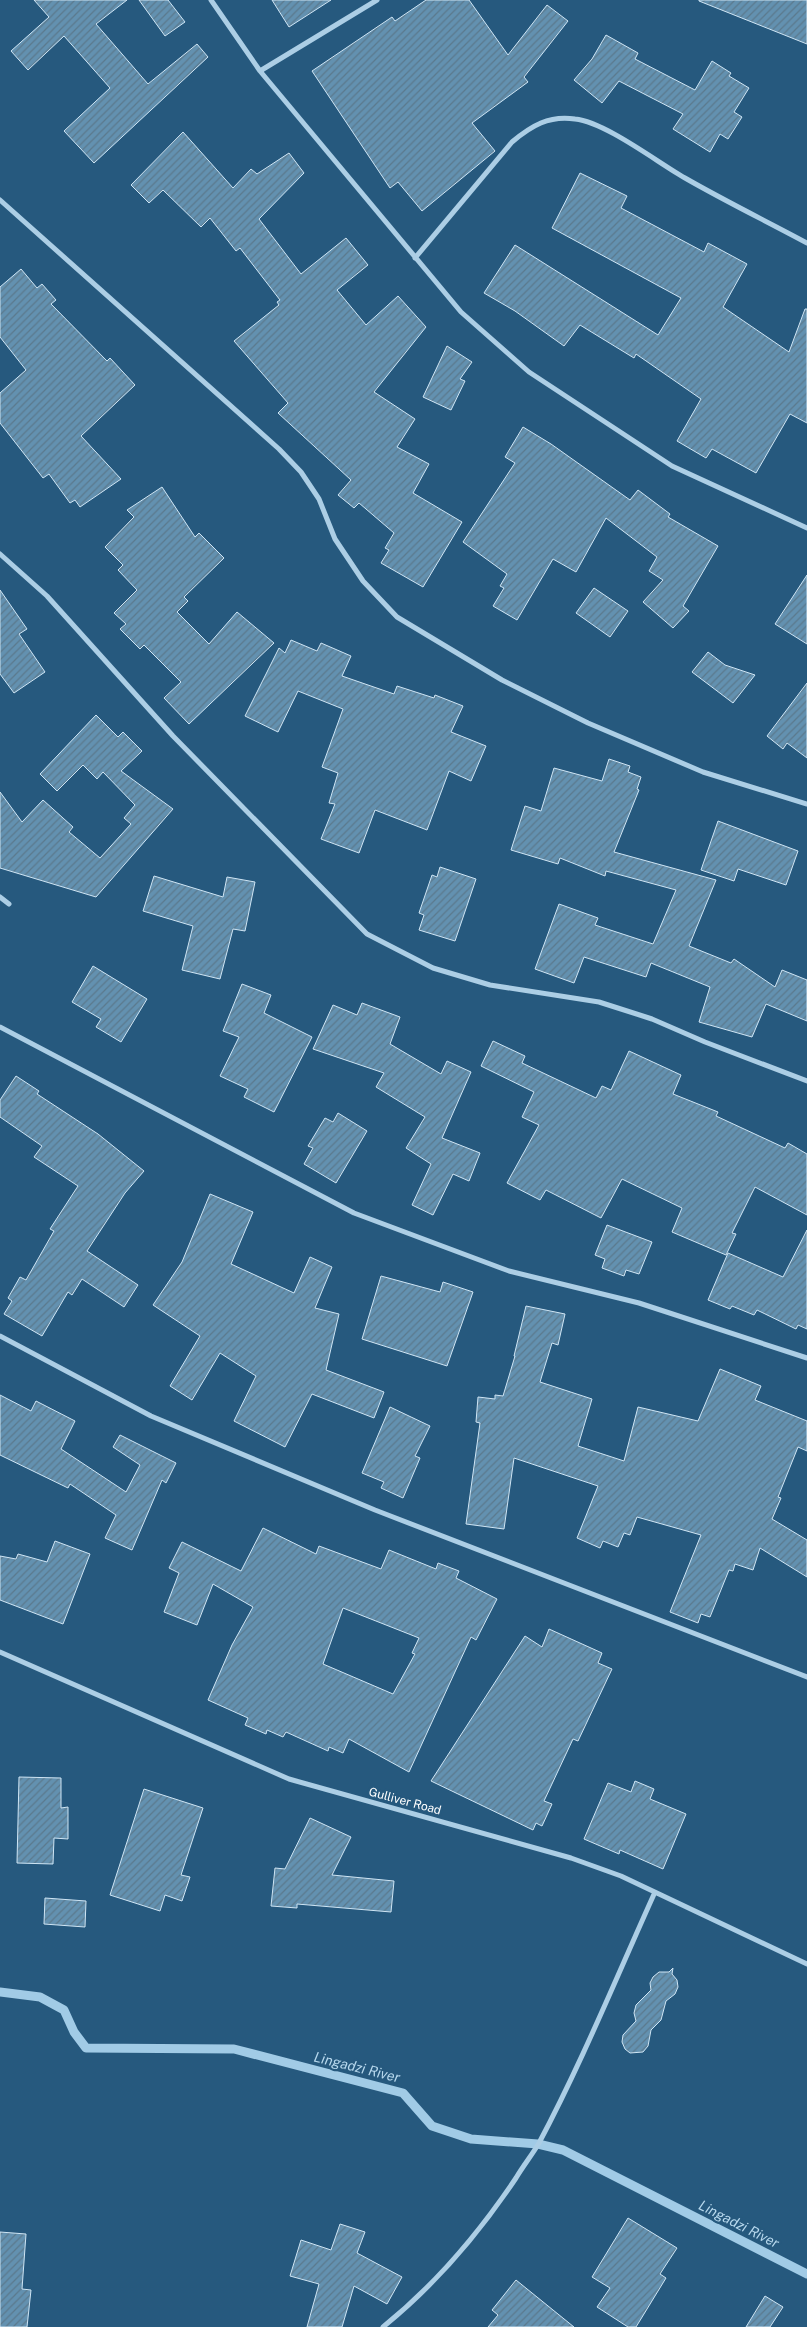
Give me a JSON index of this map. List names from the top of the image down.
{
  "streets": {
    "street": ["Gulliver Road"]
  },
  "water": ["Lingadzi River"]
}
